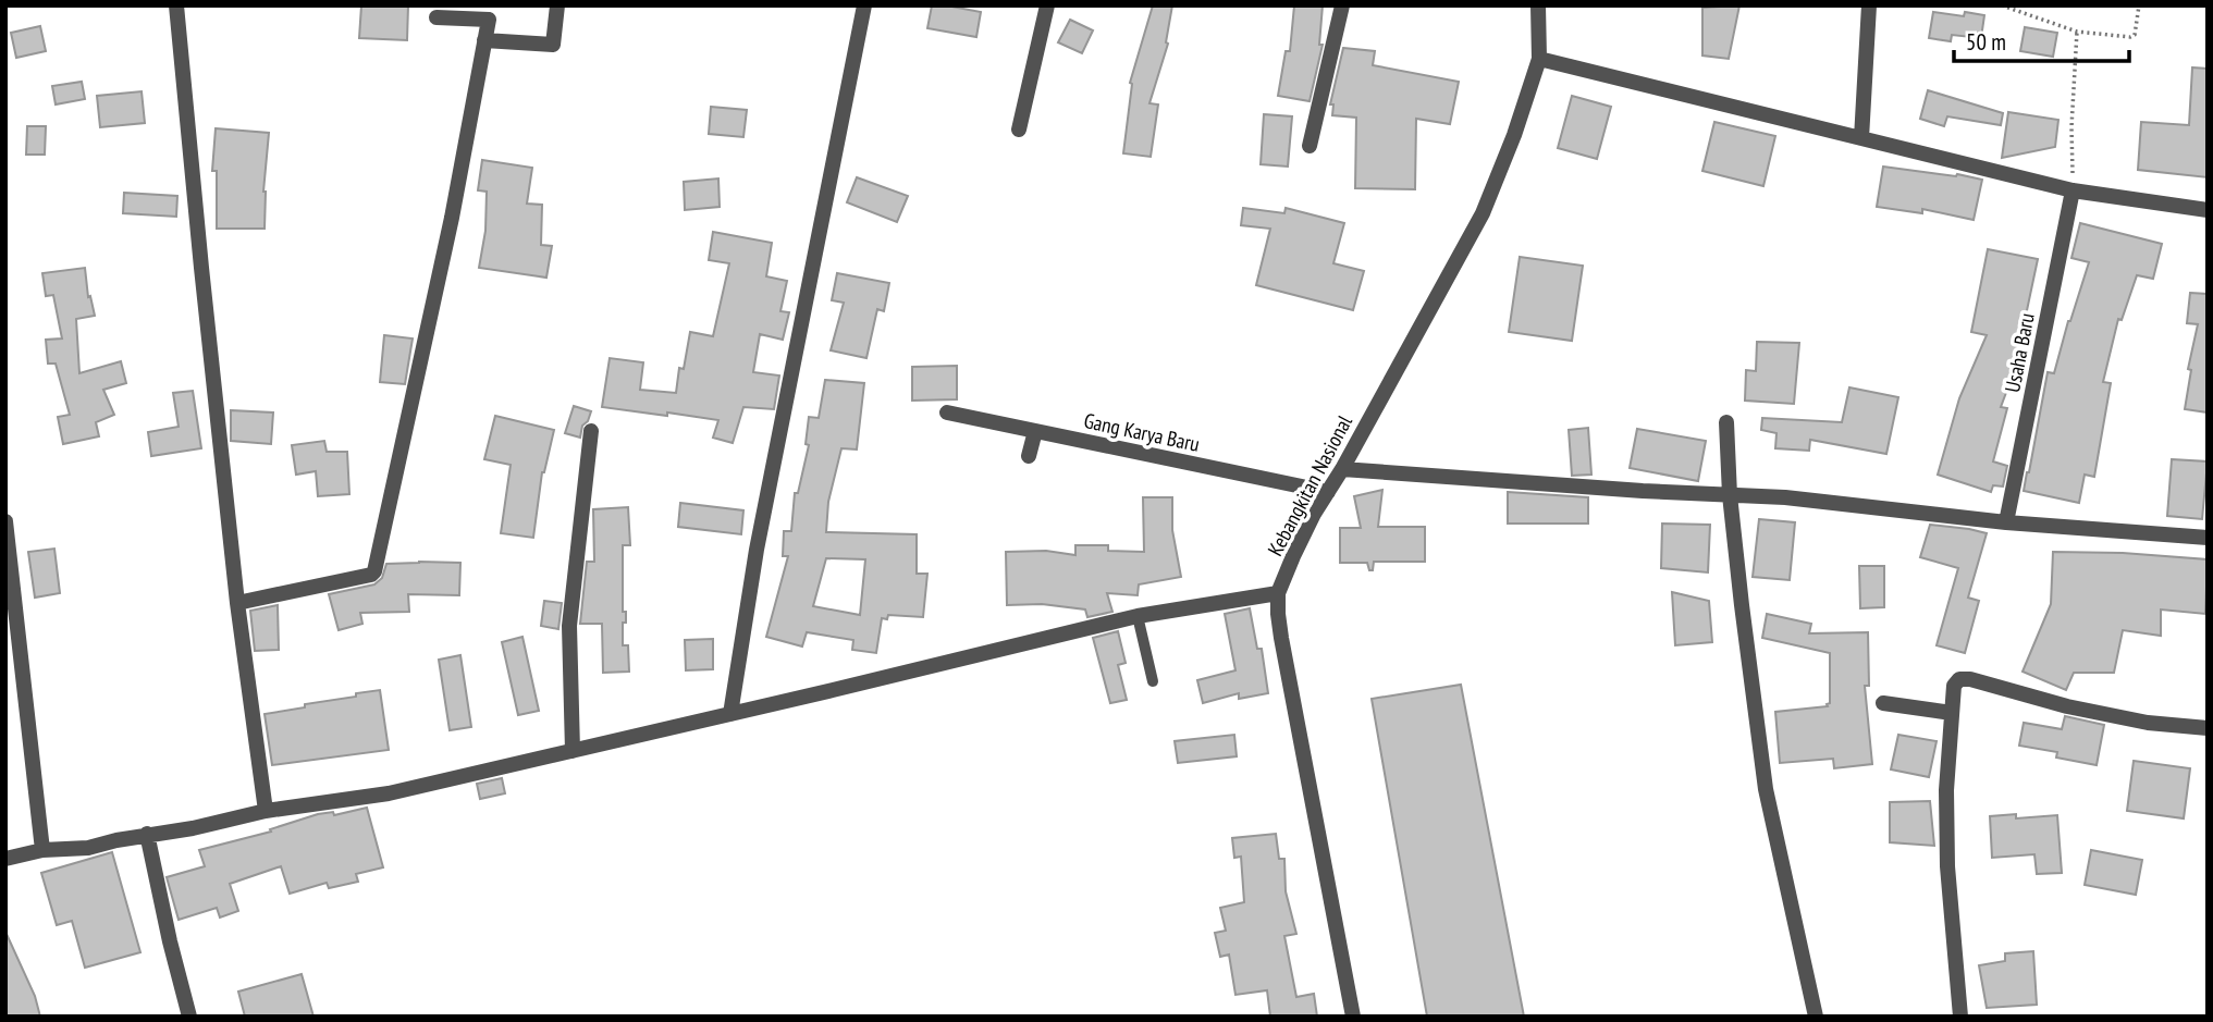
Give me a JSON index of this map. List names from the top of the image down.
{
  "streets": {
    "street": ["Usaha Baru", "Gang Karya Baru", "Kebangkitan Nasional"]
  },
  "crossings": [
    ["Gang Karya Baru", "Kebangkitan Nasional"]
  ],
  "scale_bar": "50 m"
}
